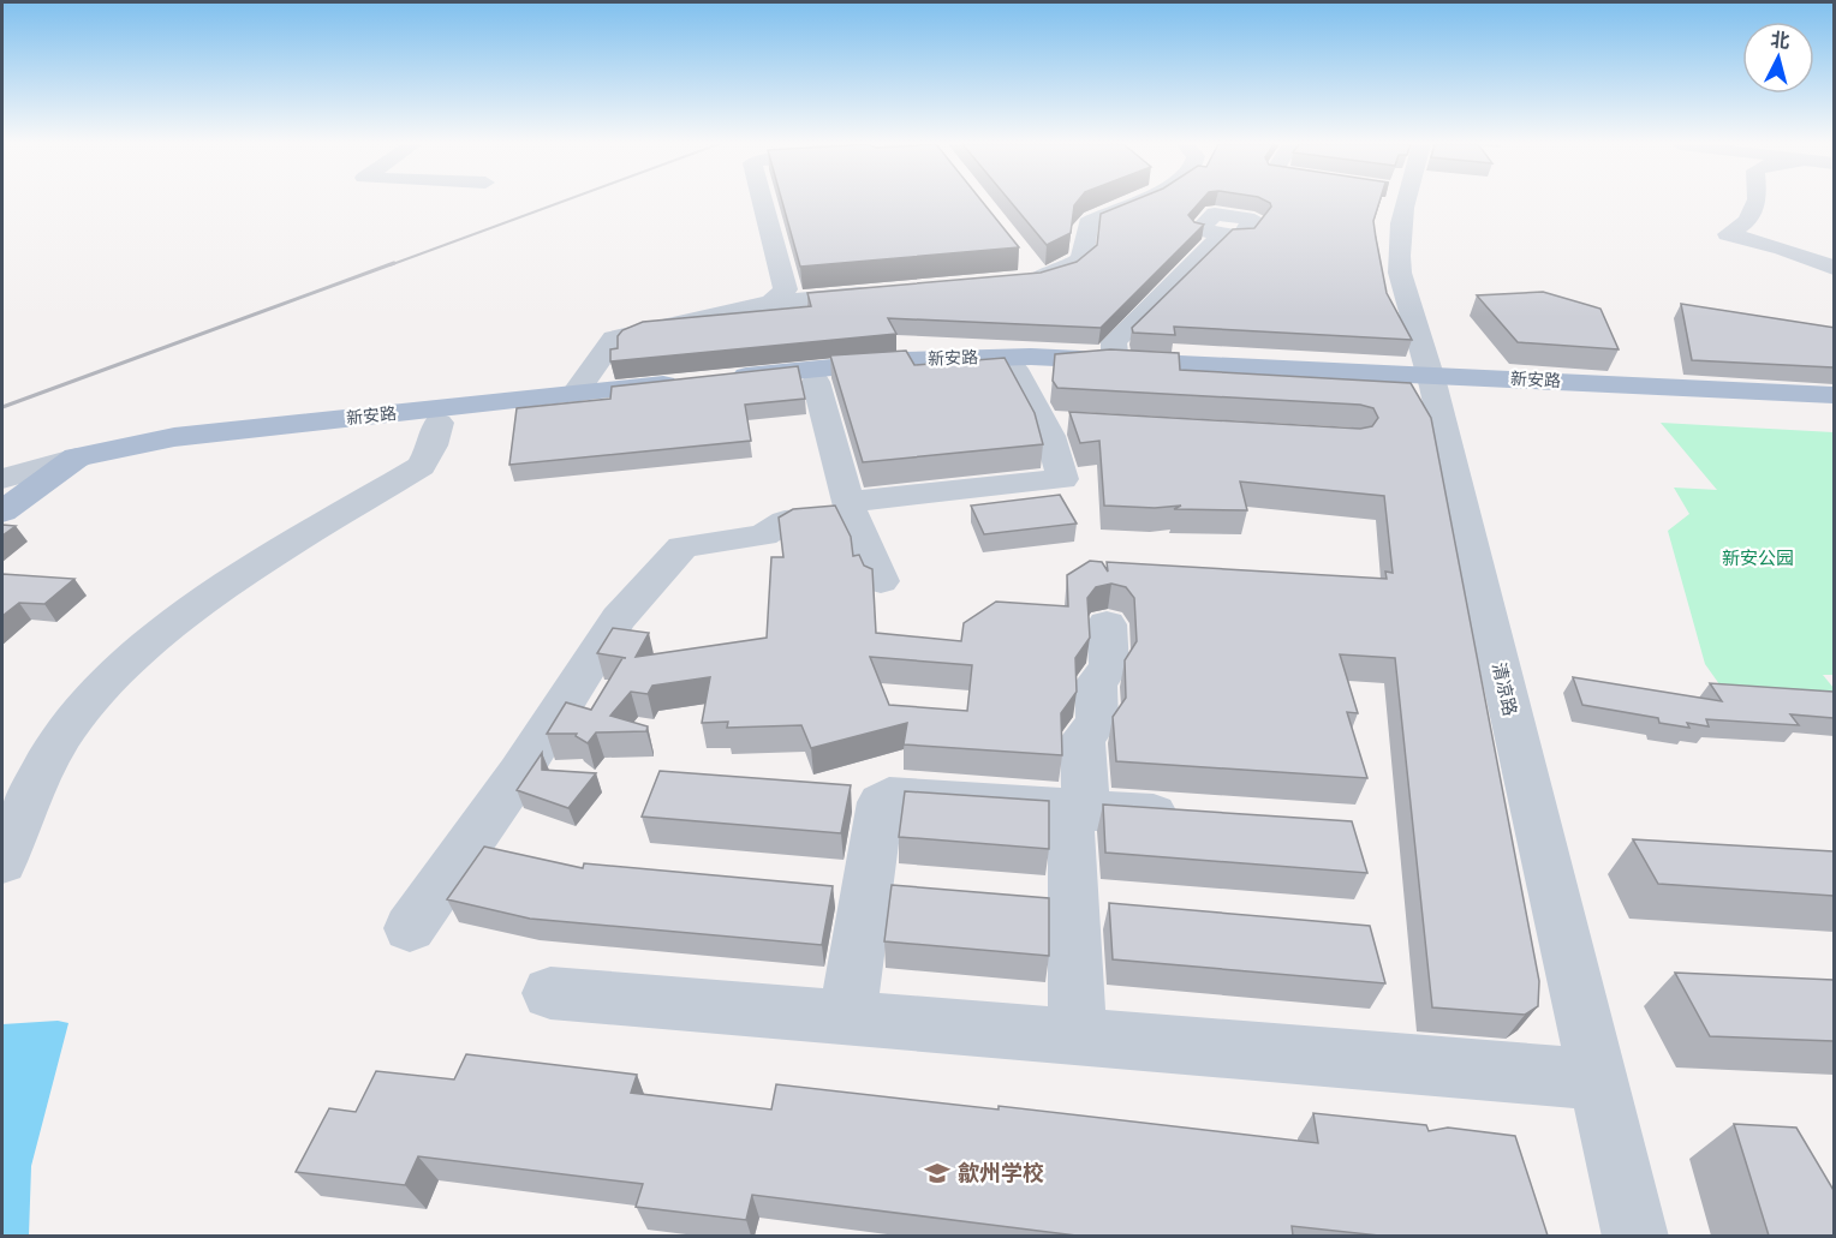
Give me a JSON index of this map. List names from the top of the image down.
{
  "streets": {
    "main road": ["新安路"],
    "street": ["清凉路"]
  },
  "crossings": [
    ["新安路", "清凉路"]
  ],
  "parks": ["新安公园"],
  "places": {
    "school or university": ["歙州学校"]
  },
  "north": "top"
}
